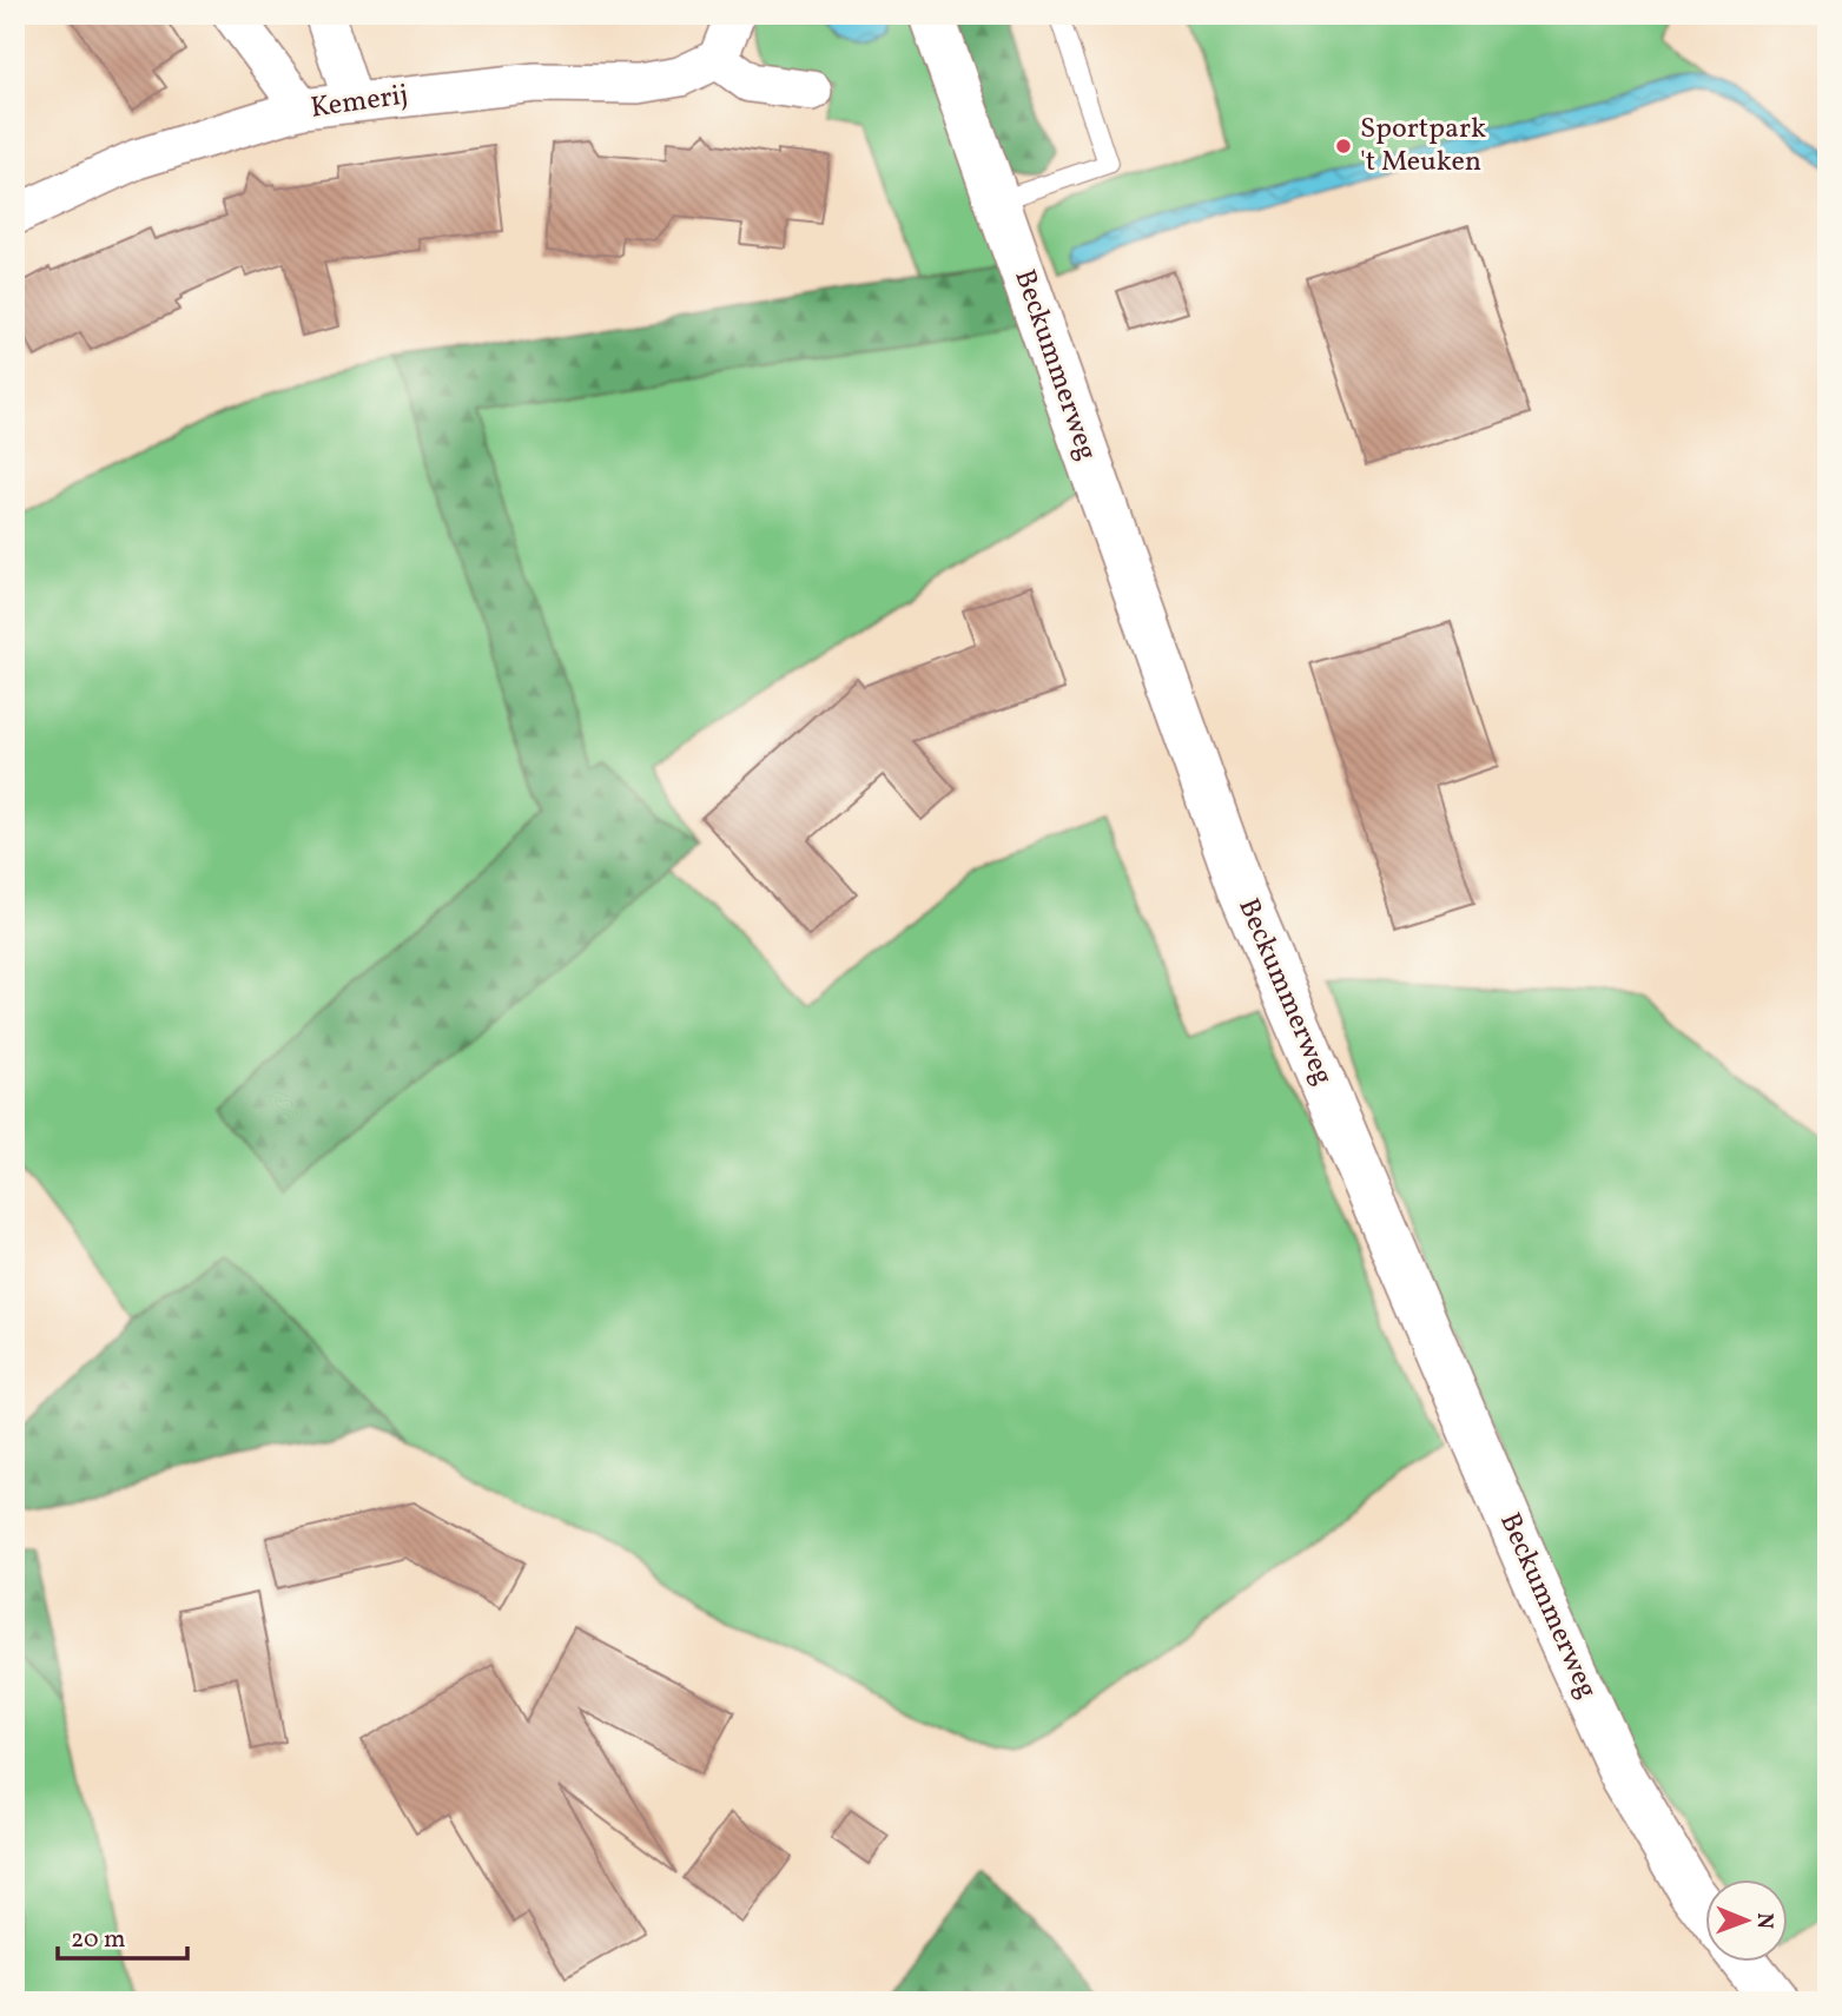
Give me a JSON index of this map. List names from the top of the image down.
{
  "streets": {
    "street": ["Kemerij", "Beckummerweg"]
  },
  "places": ["Sportpark 't Meuken"],
  "scale_bar": "20 m",
  "north": "right"
}
